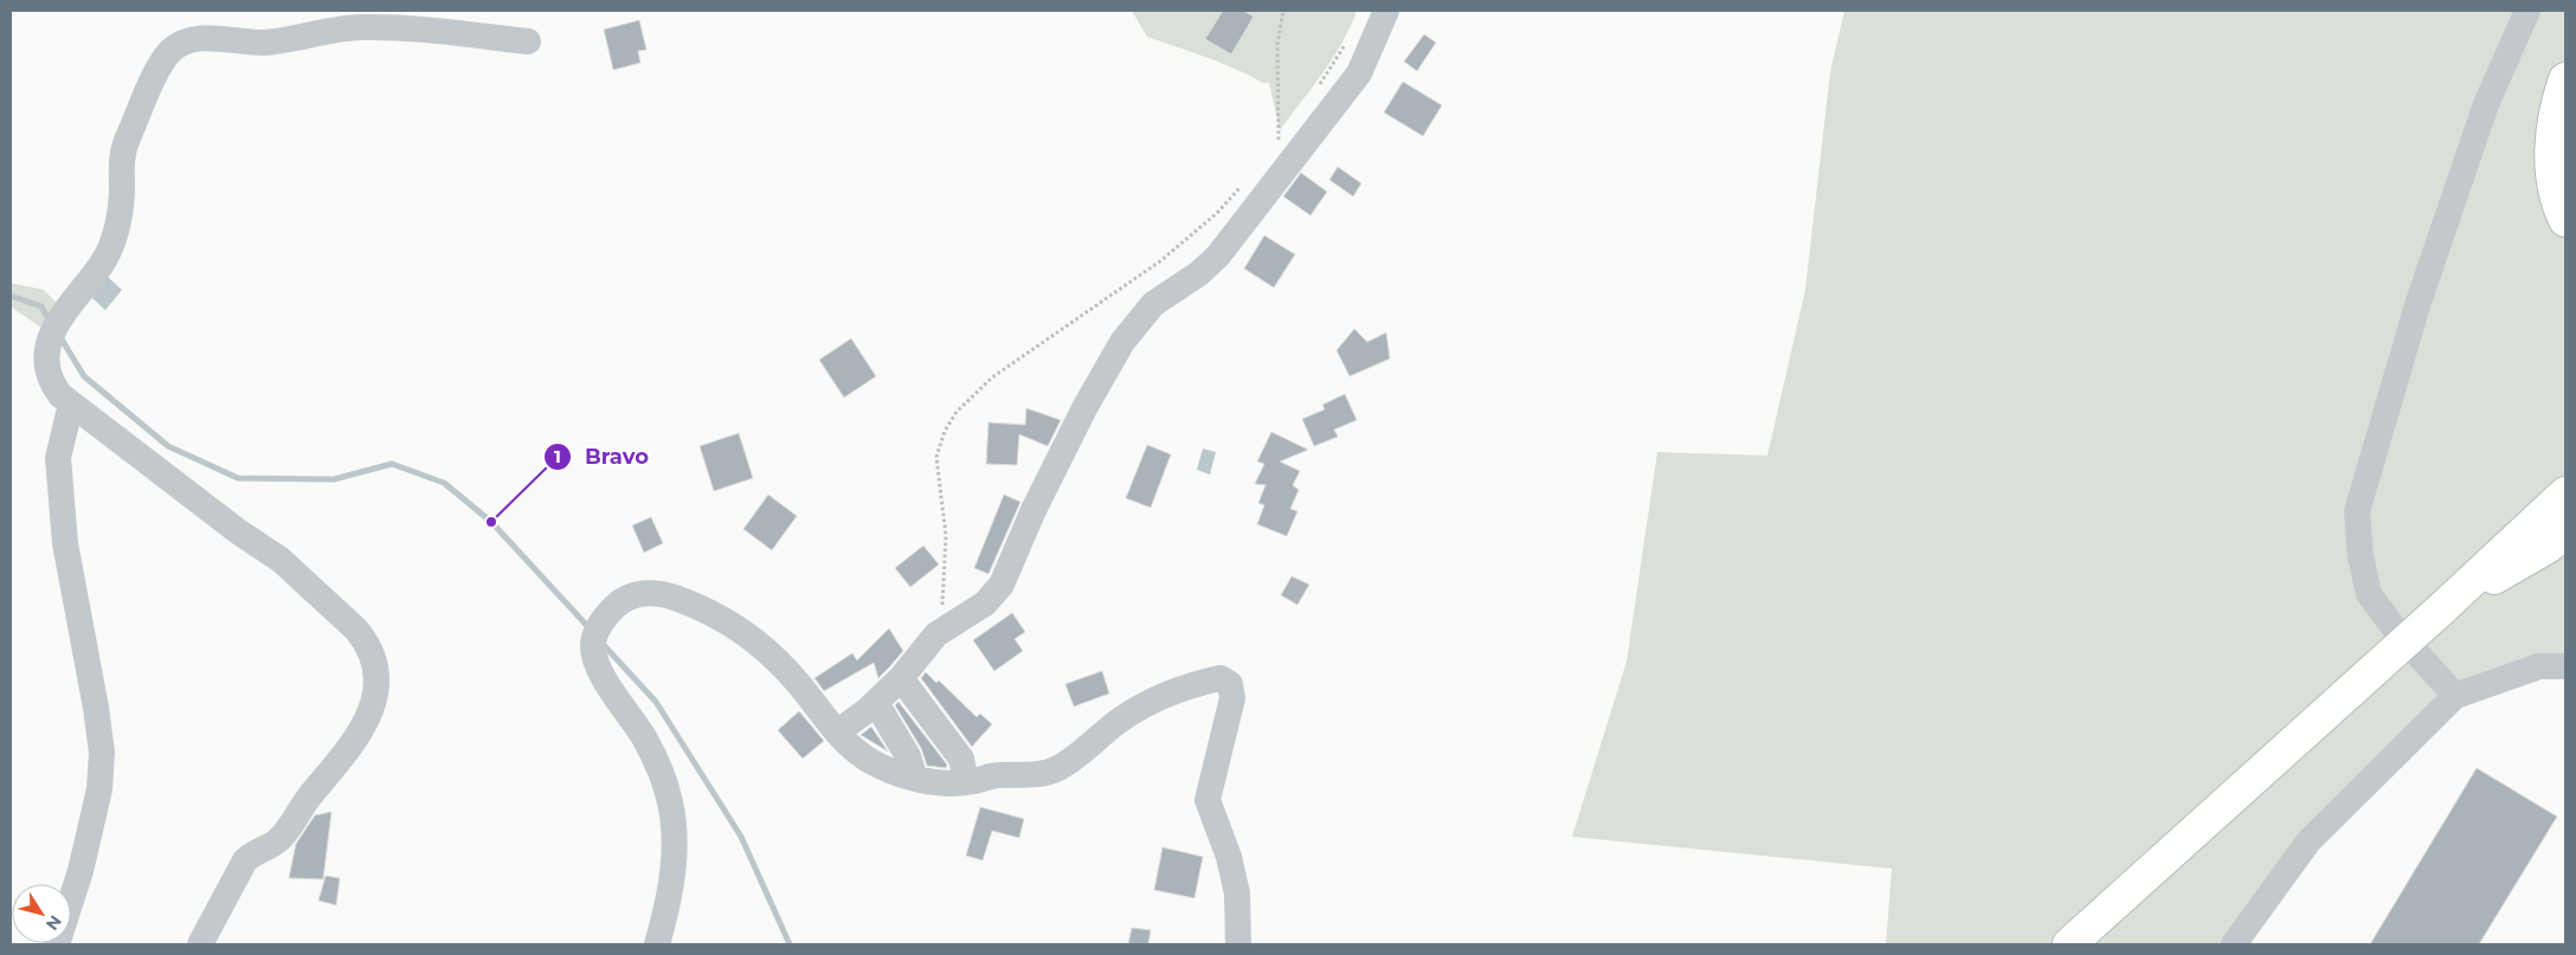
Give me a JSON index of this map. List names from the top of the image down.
{
  "places": ["Bravo"],
  "north": "bottom right"
}
